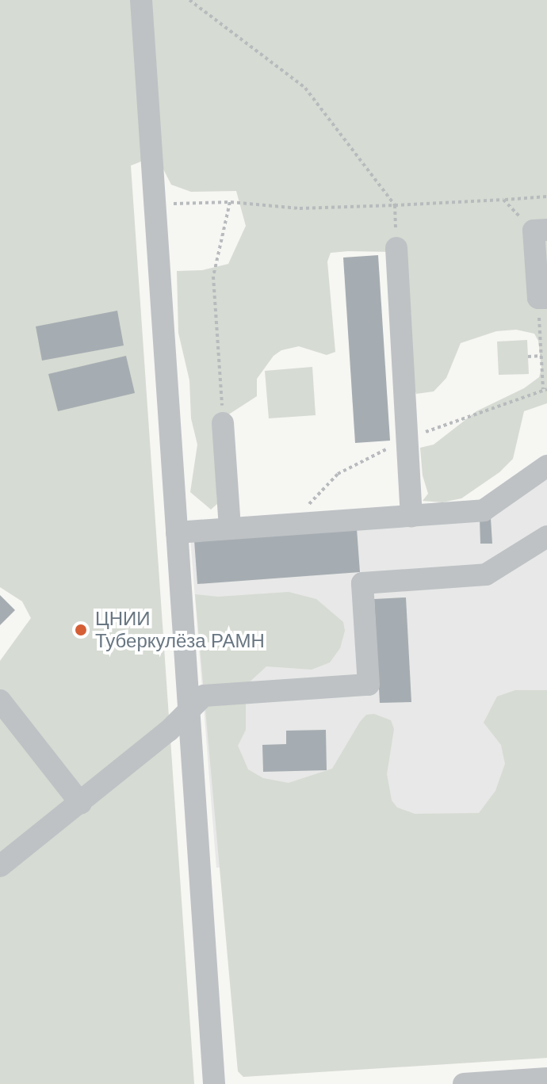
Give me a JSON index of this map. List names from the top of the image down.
{
  "places": ["ЦНИИ Туберкулёза РАМН"]
}
